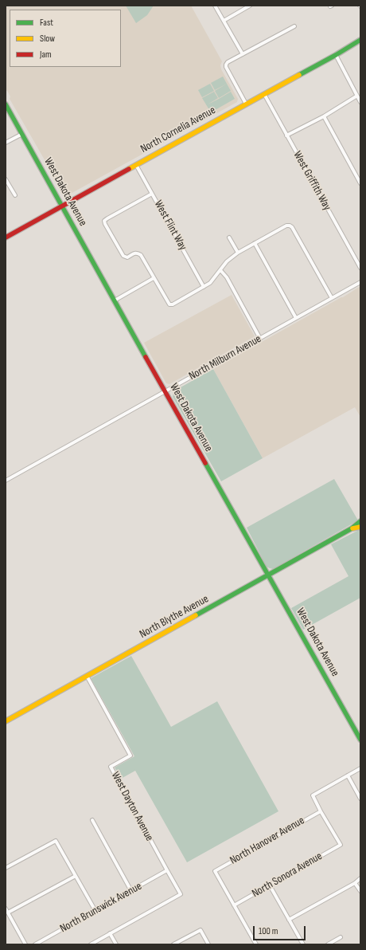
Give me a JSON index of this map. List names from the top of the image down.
{
  "streets": {
    "street": [
      "North Cornelia Avenue",
      "West Griffith Way",
      "West Dakota Avenue",
      "West Flint Way",
      "North Milburn Avenue",
      "North Blythe Avenue",
      "West Dayton Avenue",
      "North Hanover Avenue",
      "North Sonora Avenue",
      "North Brunswick Avenue"
    ]
  },
  "crossings": [
    ["North Cornelia Avenue", "West Griffith Way"],
    ["North Cornelia Avenue", "West Dakota Avenue"],
    ["North Cornelia Avenue", "West Flint Way"],
    ["West Dakota Avenue", "North Milburn Avenue"],
    ["West Dakota Avenue", "North Blythe Avenue"],
    ["North Blythe Avenue", "West Dayton Avenue"],
    ["West Dayton Avenue", "North Brunswick Avenue"],
    ["North Hanover Avenue", "North Sonora Avenue"]
  ],
  "legend": ["Fast", "Slow", "Jam"],
  "scale_bar": "100 m"
}
